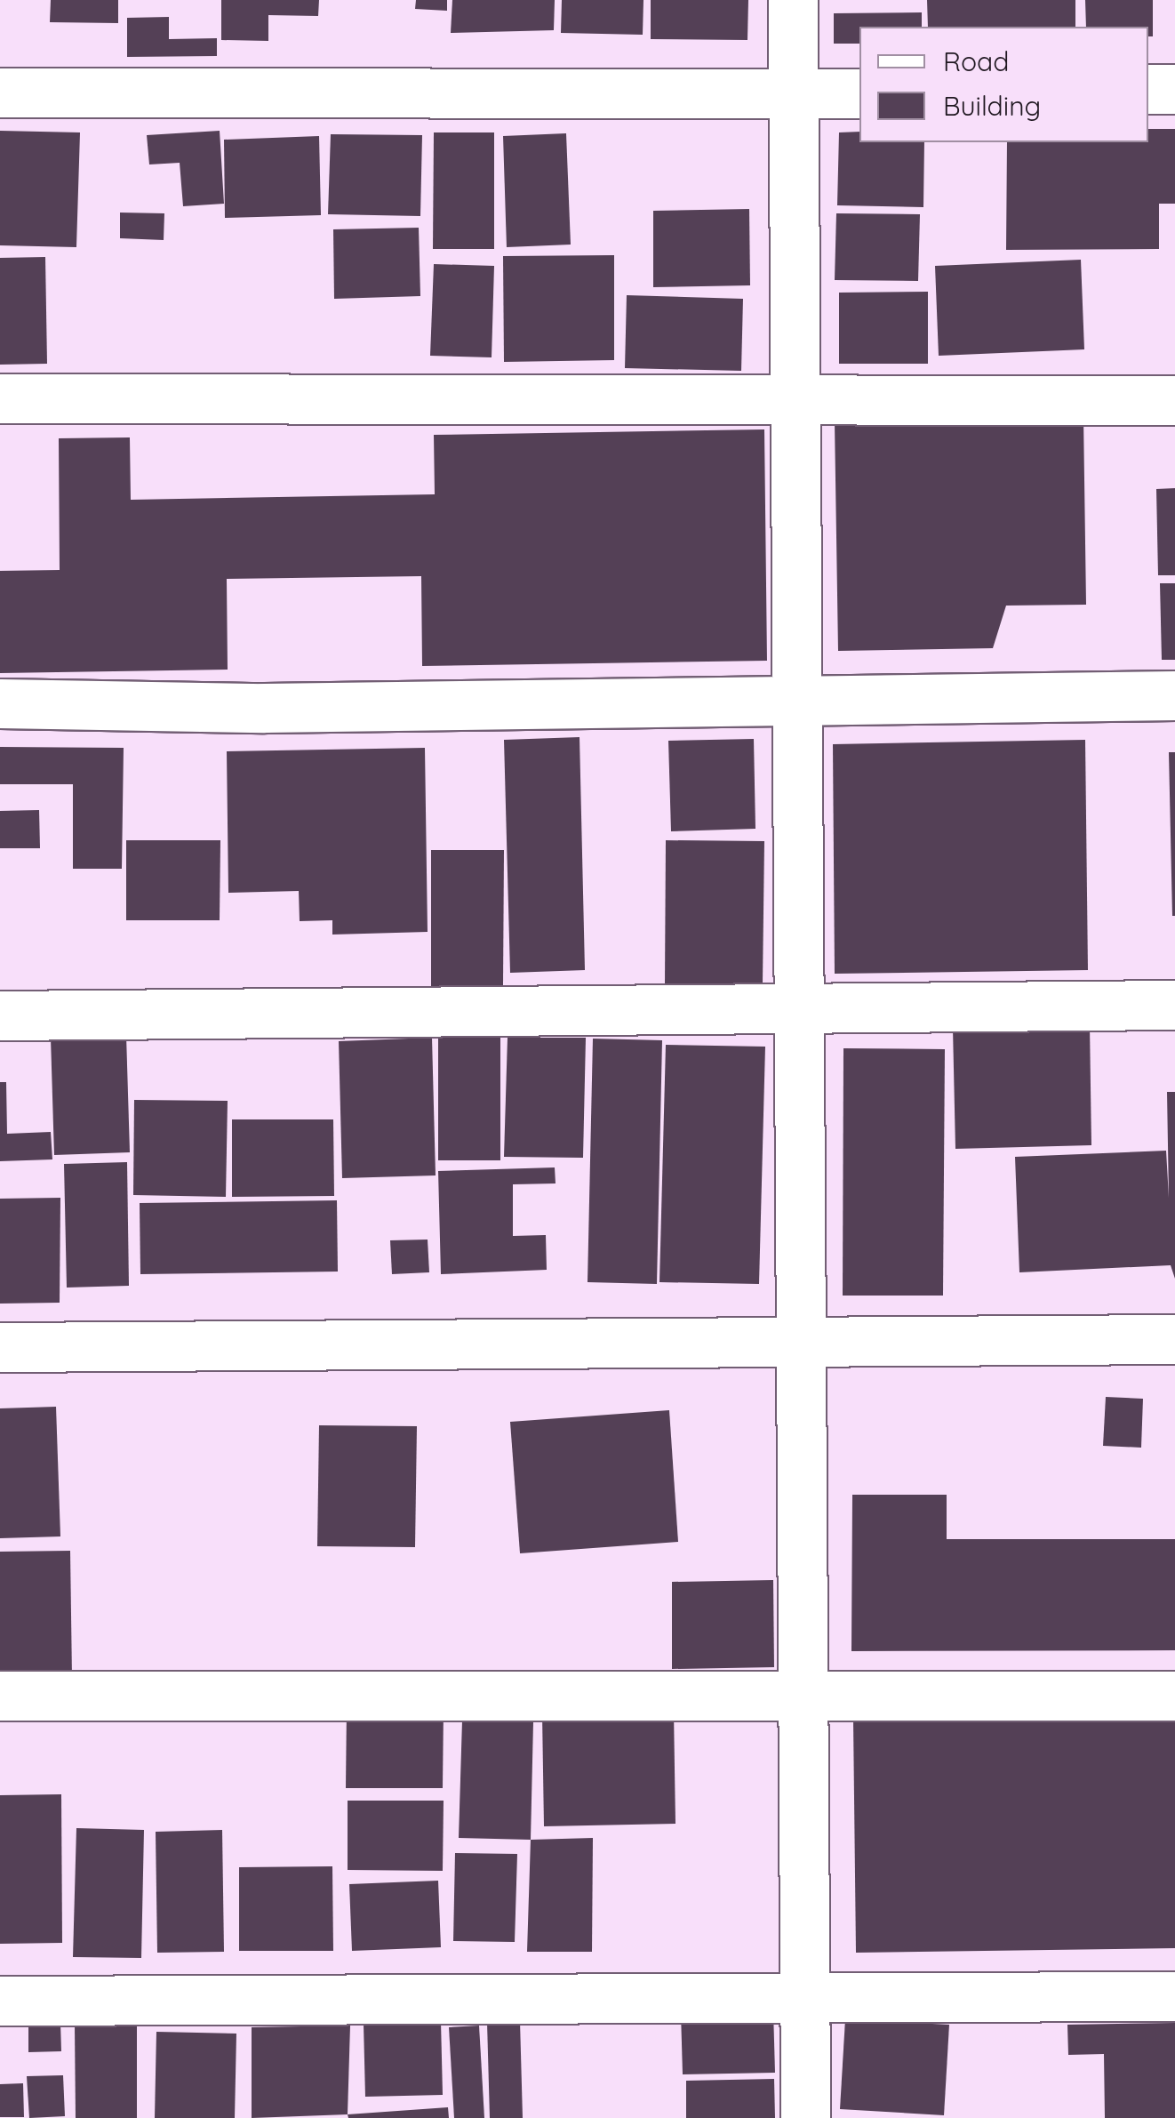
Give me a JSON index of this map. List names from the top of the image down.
{
  "legend": ["Road", "Building"]
}
